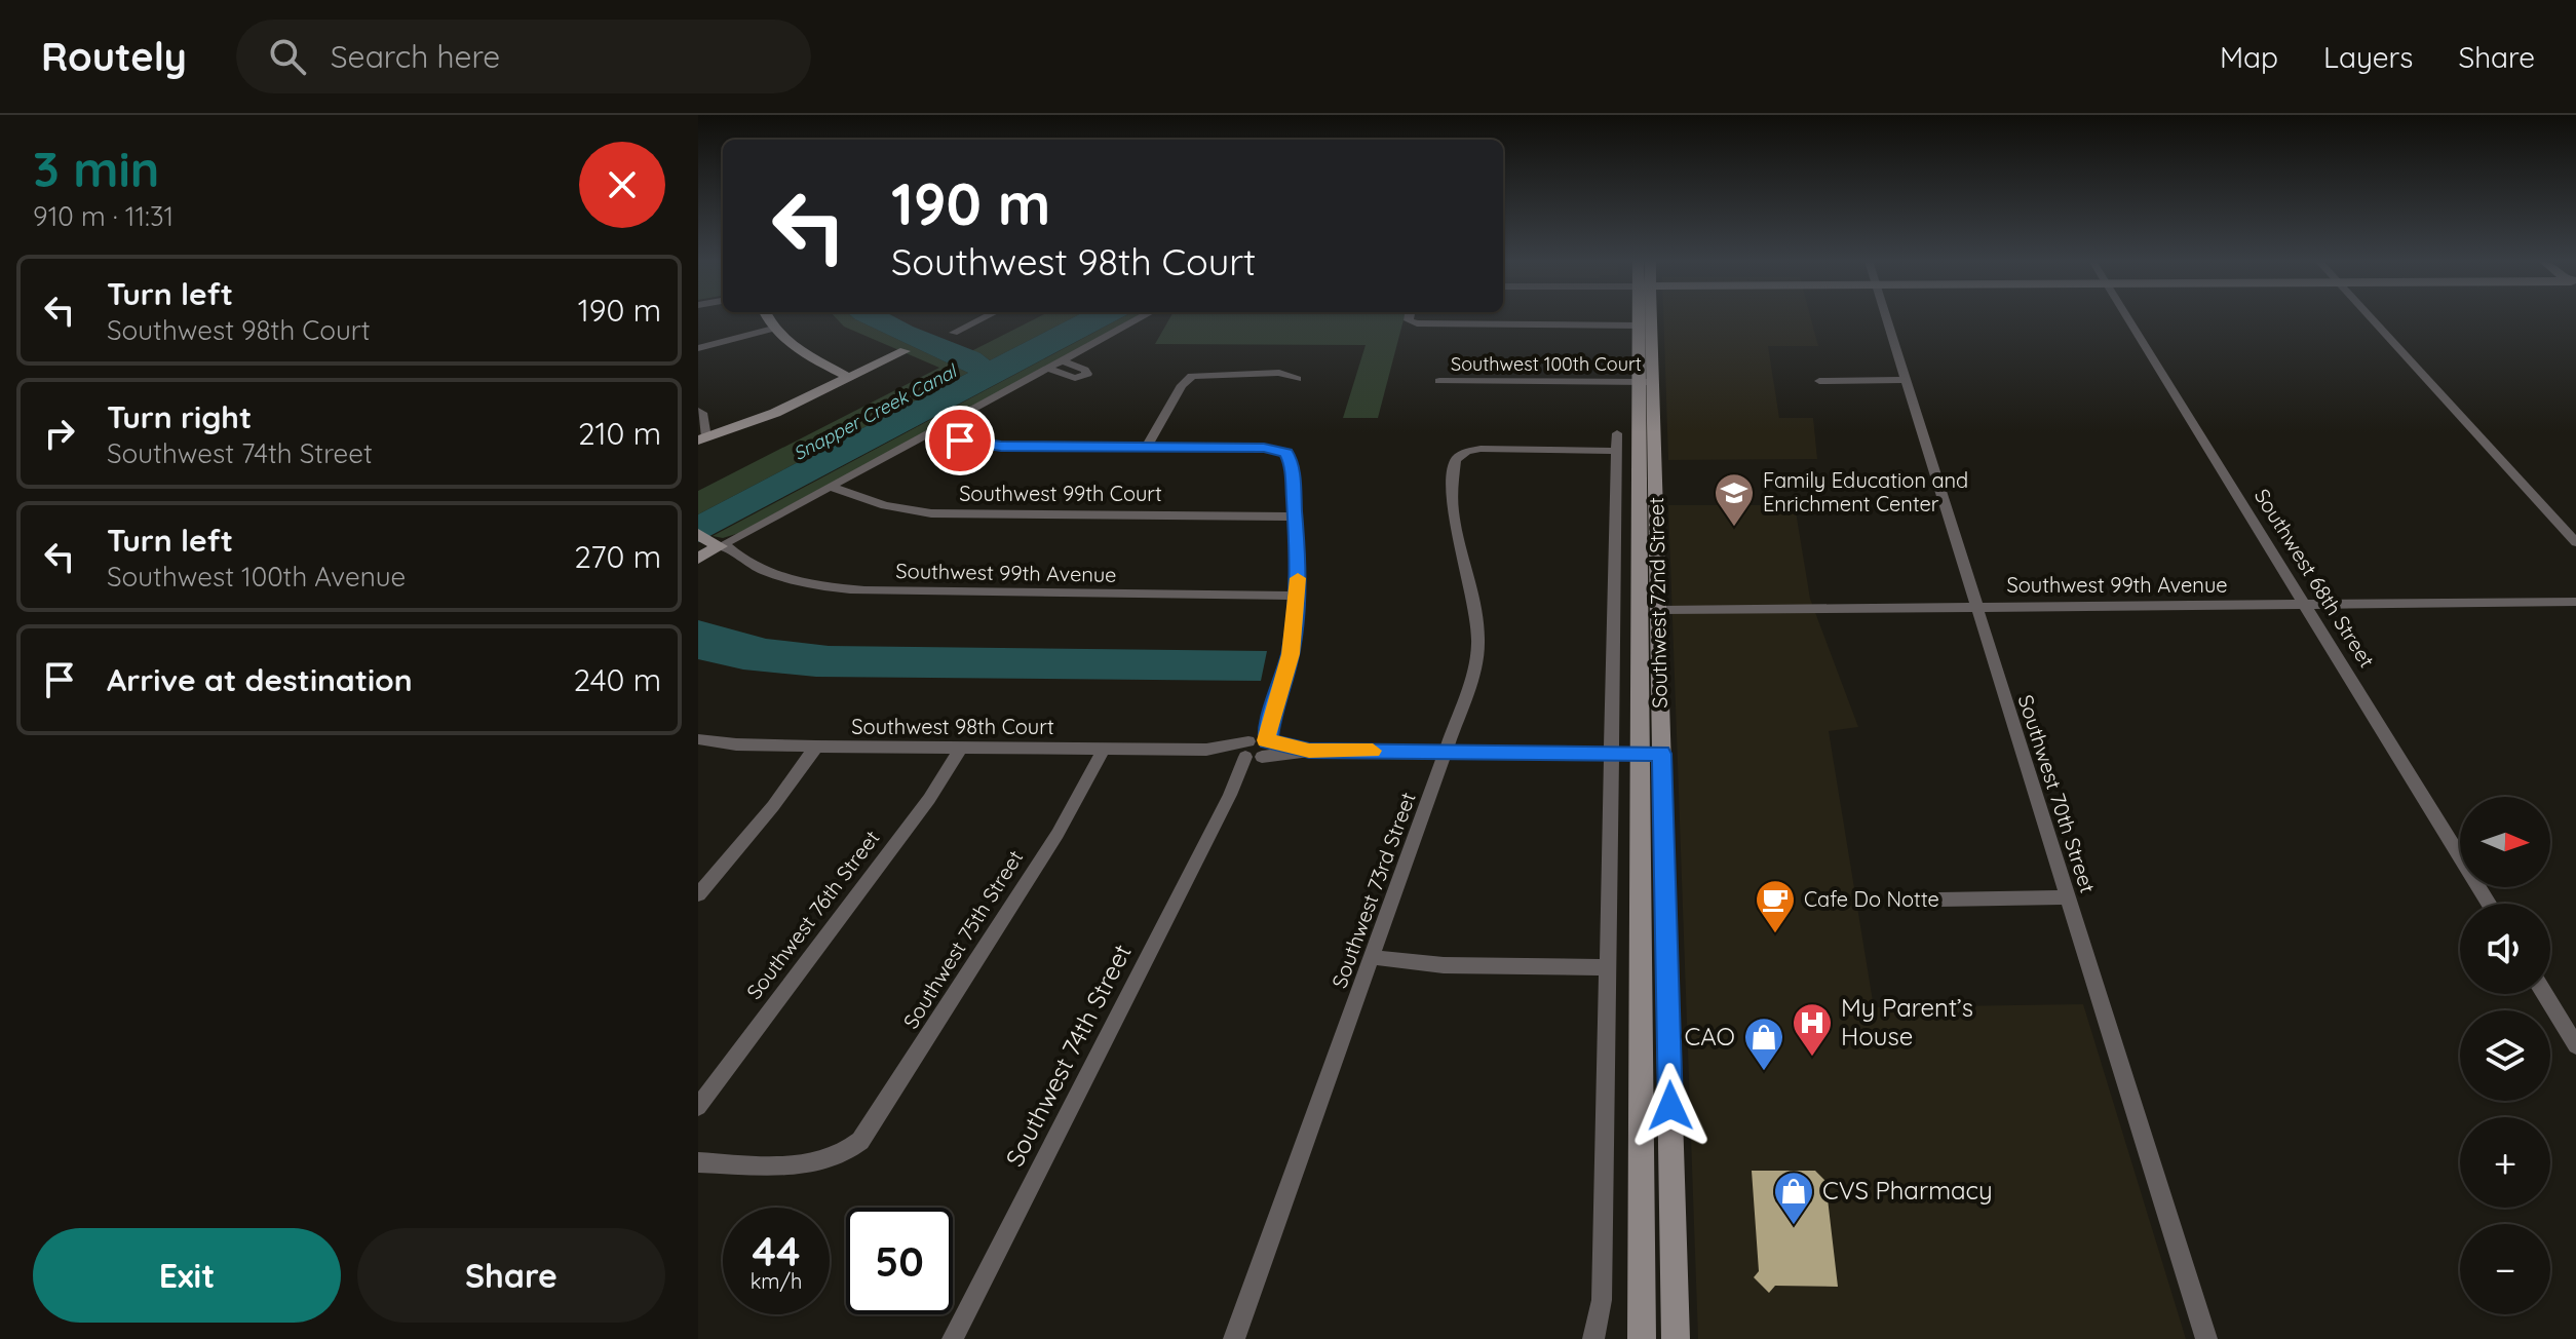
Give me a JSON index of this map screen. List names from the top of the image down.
{
  "streets": {
    "main road": ["Southwest 72nd Street"],
    "street": [
      "Southwest 100th Court",
      "Southwest 99th Court",
      "Southwest 99th Avenue",
      "Southwest 68th Street",
      "Southwest 98th Court",
      "Southwest 70th Street",
      "Southwest 73rd Street",
      "Southwest 76th Street",
      "Southwest 75th Street",
      "Southwest 74th Street"
    ]
  },
  "crossings": [
    ["Southwest 100th Court", "Southwest 72nd Street"],
    ["Southwest 99th Court", "Southwest 74th Street"],
    ["Southwest 99th Avenue", "Southwest 68th Street"],
    ["Southwest 99th Avenue", "Southwest 72nd Street"],
    ["Southwest 99th Avenue", "Southwest 70th Street"],
    ["Southwest 99th Avenue", "Southwest 74th Street"],
    ["Southwest 72nd Street", "Southwest 98th Court"],
    ["Southwest 72nd Street", "Southwest 73rd Street"],
    ["Southwest 98th Court", "Southwest 73rd Street"],
    ["Southwest 98th Court", "Southwest 76th Street"],
    ["Southwest 98th Court", "Southwest 75th Street"],
    ["Southwest 98th Court", "Southwest 74th Street"]
  ],
  "water": ["Snapper Creek Canal"],
  "places": {
    "school or university": ["Family Education and Enrichment Center"],
    "cafe": ["Cafe Do Notte"],
    "hospital": ["My Parent’s House"],
    "shop": ["CAO", "CVS Pharmacy"]
  },
  "north": "right",
  "page": {
    "header": "Routely",
    "search": "Search here",
    "nav": ["Map", "Layers", "Share"],
    "heading": ["3 min", "910 m · 11:31"],
    "turn": ["190 m", "Southwest 98th Court"],
    "list": [
      {
        "name": "Turn left",
        "note": "Southwest 98th Court",
        "value": "190 m"
      },
      {
        "name": "Turn right",
        "note": "Southwest 74th Street",
        "value": "210 m"
      },
      {
        "name": "Turn left",
        "note": "Southwest 100th Avenue",
        "value": "270 m"
      },
      {
        "name": "Arrive at destination",
        "value": "240 m"
      }
    ],
    "map_buttons": ["+", "−"],
    "speed": "44 km/h",
    "limit": "50",
    "buttons": ["Exit", "Share"]
  }
}
